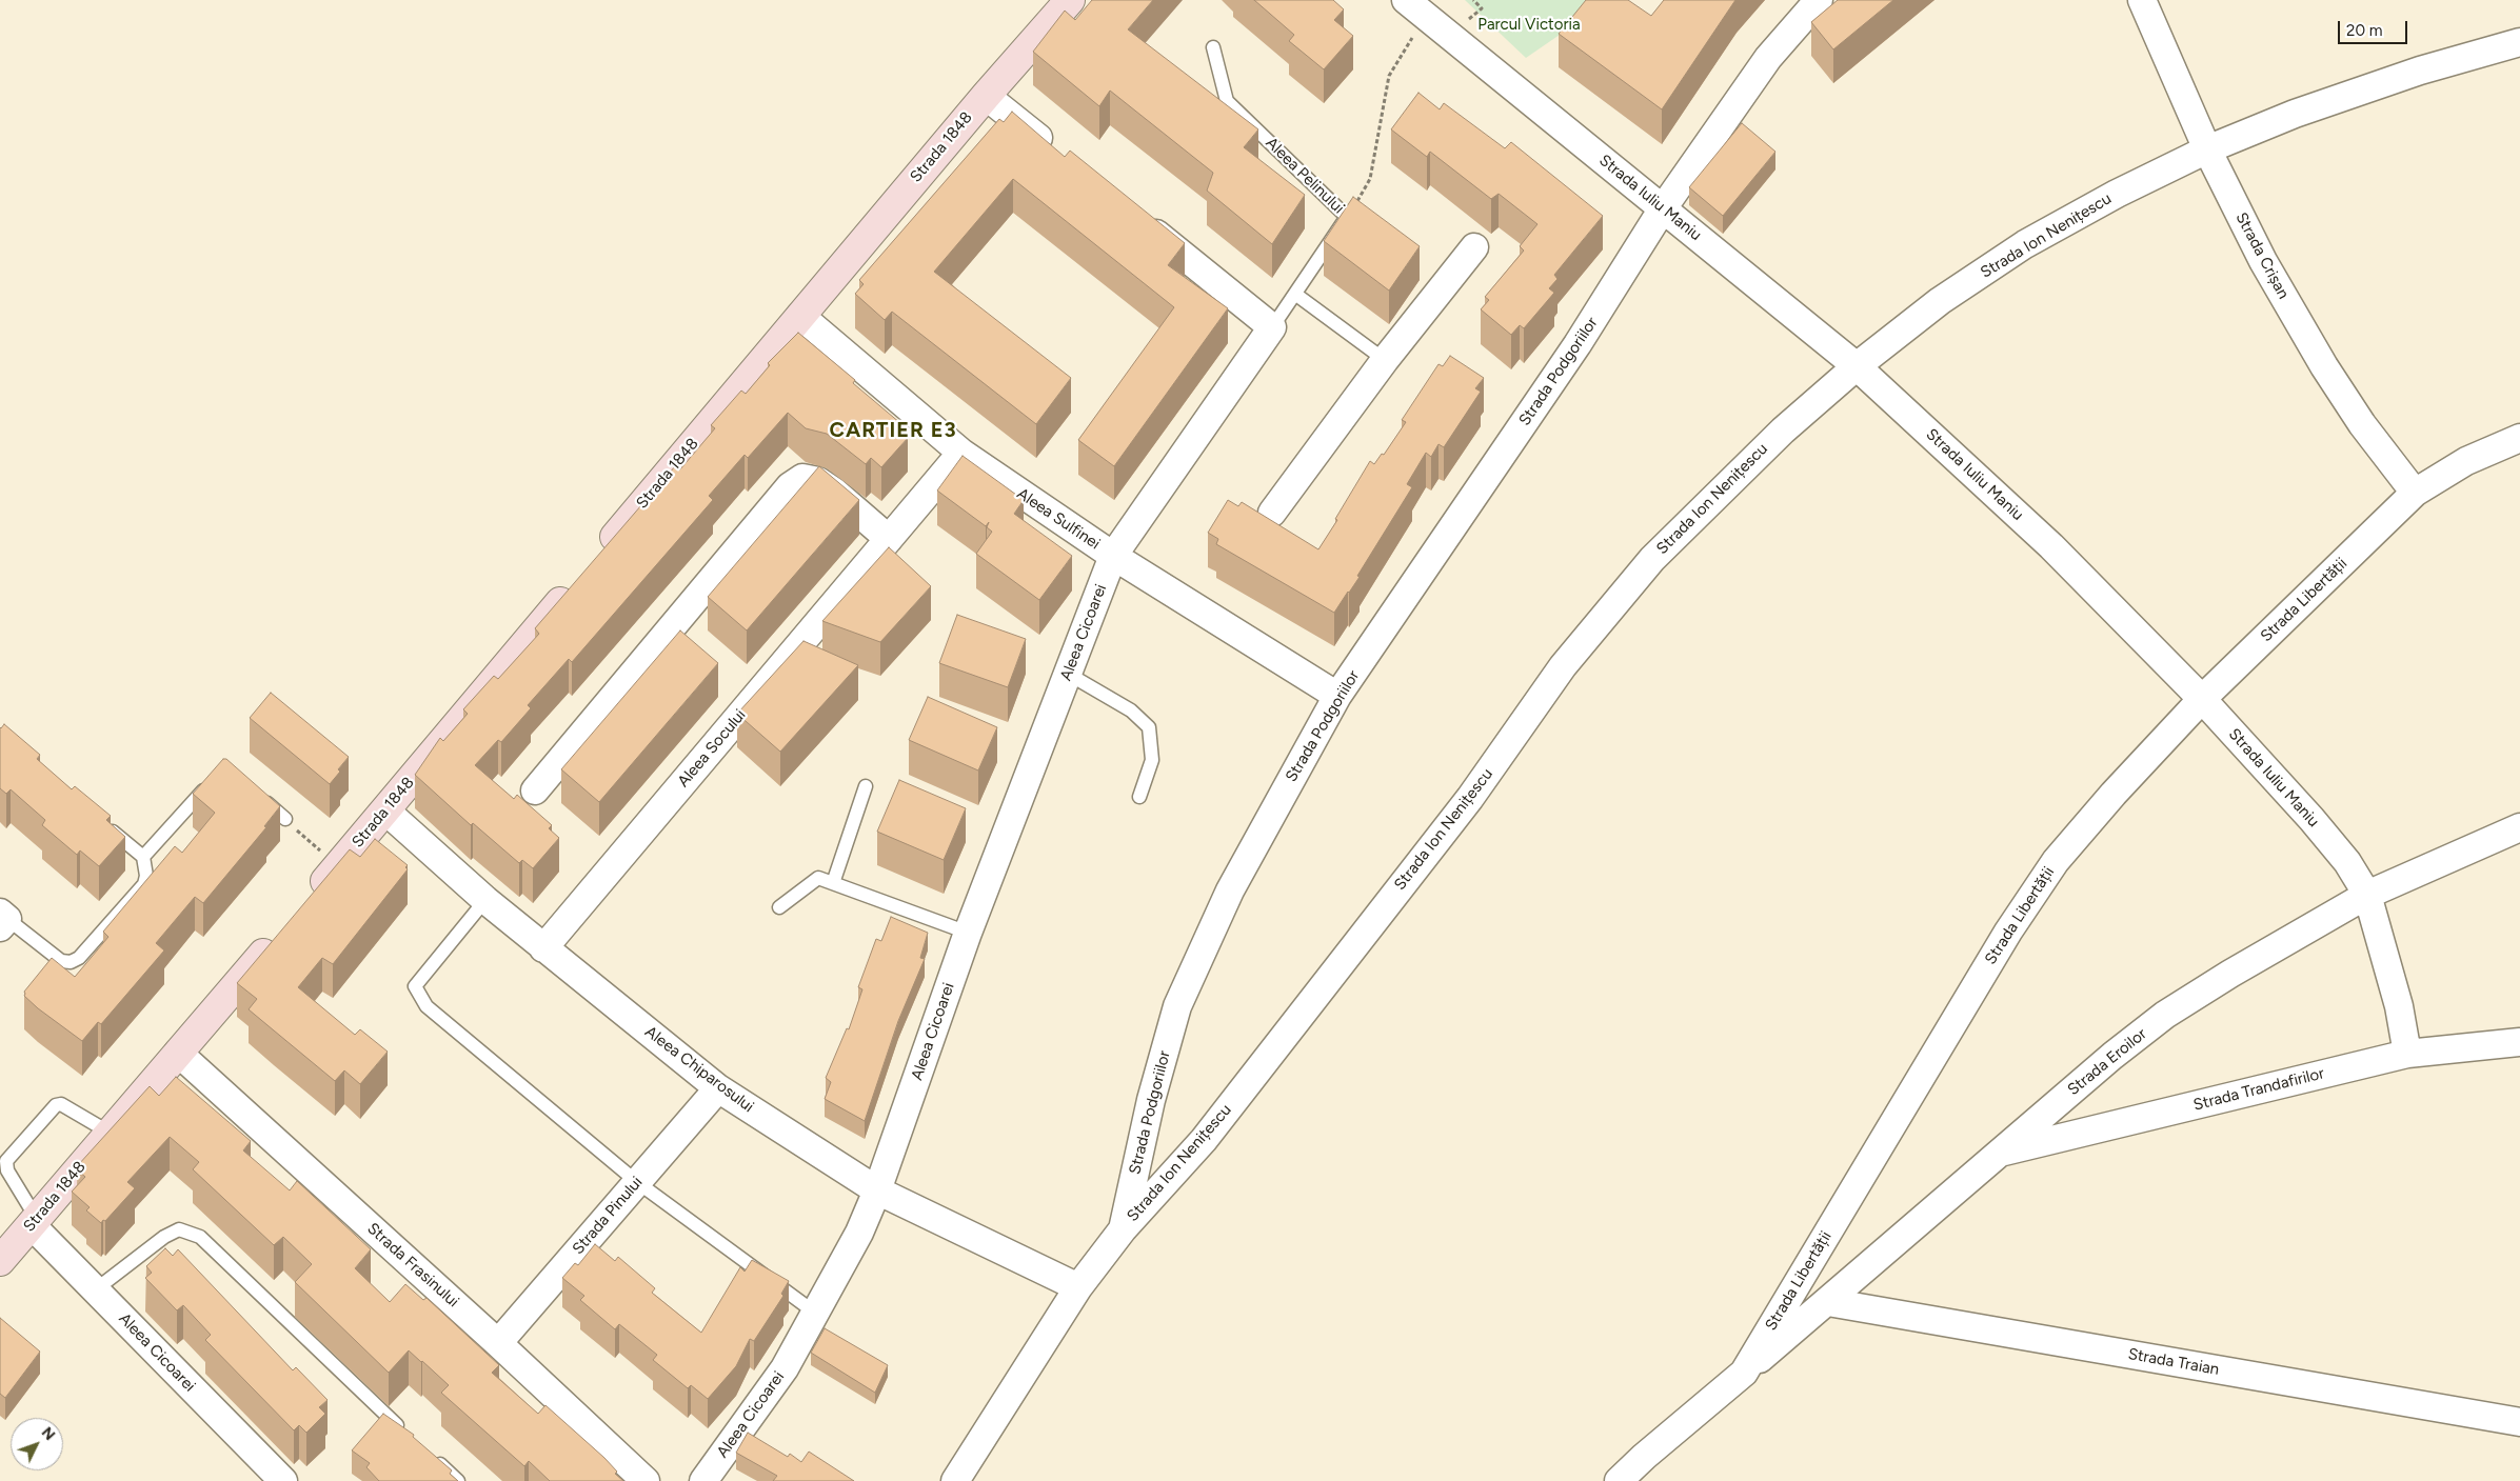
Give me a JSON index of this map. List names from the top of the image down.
{
  "streets": {
    "main road": ["Strada 1848"],
    "street": [
      "Aleea Pelinului",
      "Strada Iuliu Maniu",
      "Strada Ion Nenițescu",
      "Strada Crișan",
      "Strada Podgoriilor",
      "Aleea Sulfinei",
      "Strada Libertății",
      "Aleea Cicoarei",
      "Aleea Socului",
      "Strada Eroilor",
      "Aleea Chiparosului",
      "Strada Trandafirilor",
      "Strada Pinului",
      "Strada Frasinului",
      "Strada Traian"
    ]
  },
  "crossings": [
    ["Strada 1848", "Aleea Sulfinei"],
    ["Strada 1848", "Aleea Cicoarei"],
    ["Strada 1848", "Aleea Chiparosului"],
    ["Strada 1848", "Strada Frasinului"],
    ["Aleea Pelinului", "Aleea Sulfinei"],
    ["Aleea Pelinului", "Aleea Cicoarei"],
    ["Strada Iuliu Maniu", "Strada Ion Nenițescu"],
    ["Strada Iuliu Maniu", "Strada Podgoriilor"],
    ["Strada Iuliu Maniu", "Strada Libertății"],
    ["Strada Iuliu Maniu", "Strada Eroilor"],
    ["Strada Iuliu Maniu", "Strada Trandafirilor"],
    ["Strada Ion Nenițescu", "Strada Crișan"],
    ["Strada Ion Nenițescu", "Strada Podgoriilor"],
    ["Strada Crișan", "Strada Libertății"],
    ["Strada Podgoriilor", "Aleea Sulfinei"],
    ["Strada Podgoriilor", "Aleea Chiparosului"],
    ["Aleea Sulfinei", "Aleea Cicoarei"],
    ["Aleea Sulfinei", "Aleea Socului"],
    ["Strada Libertății", "Strada Eroilor"],
    ["Aleea Cicoarei", "Aleea Chiparosului"],
    ["Aleea Socului", "Aleea Chiparosului"],
    ["Strada Eroilor", "Strada Trandafirilor"],
    ["Strada Eroilor", "Strada Traian"],
    ["Aleea Chiparosului", "Strada Pinului"],
    ["Strada Pinului", "Strada Frasinului"]
  ],
  "districts": ["CARTIER E3"],
  "parks": ["Parcul Victoria"],
  "scale_bar": "20 m",
  "north": "top right"
}
